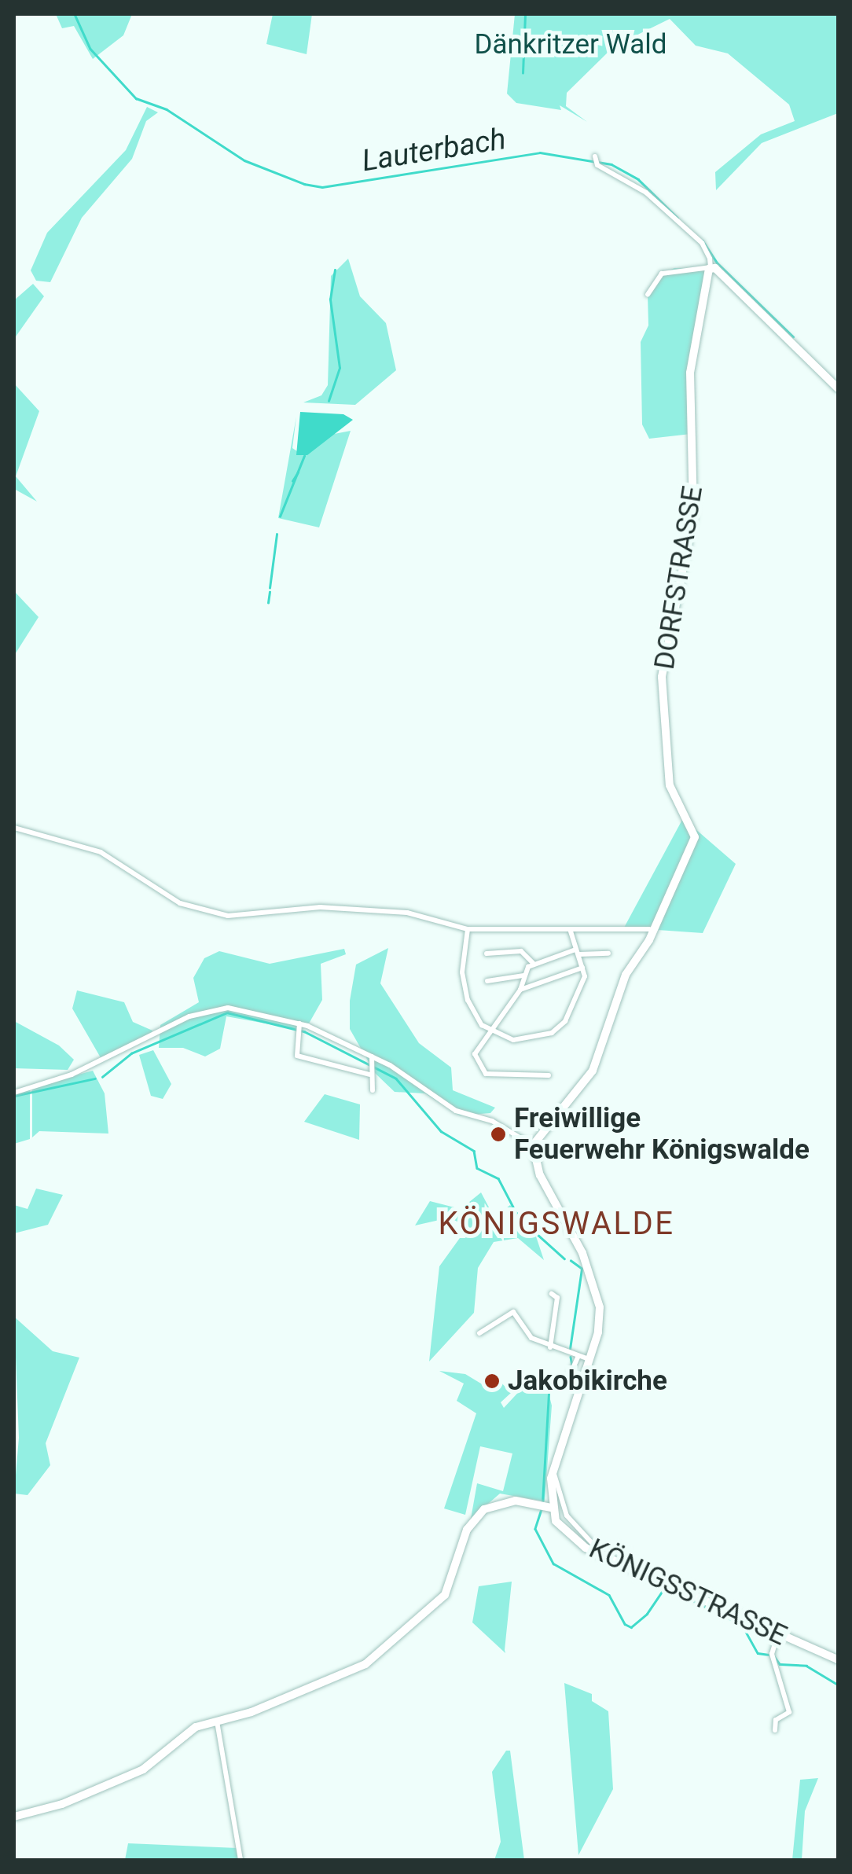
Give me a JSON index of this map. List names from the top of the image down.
{
  "streets": {
    "street": ["DORFSTRASSE", "KÖNIGSSTRASSE"]
  },
  "districts": ["KÖNIGSWALDE"],
  "water": ["Lauterbach"],
  "parks": ["Dänkritzer Wald"],
  "places": ["Freiwillige Feuerwehr Königswalde", "Jakobikirche"]
}
